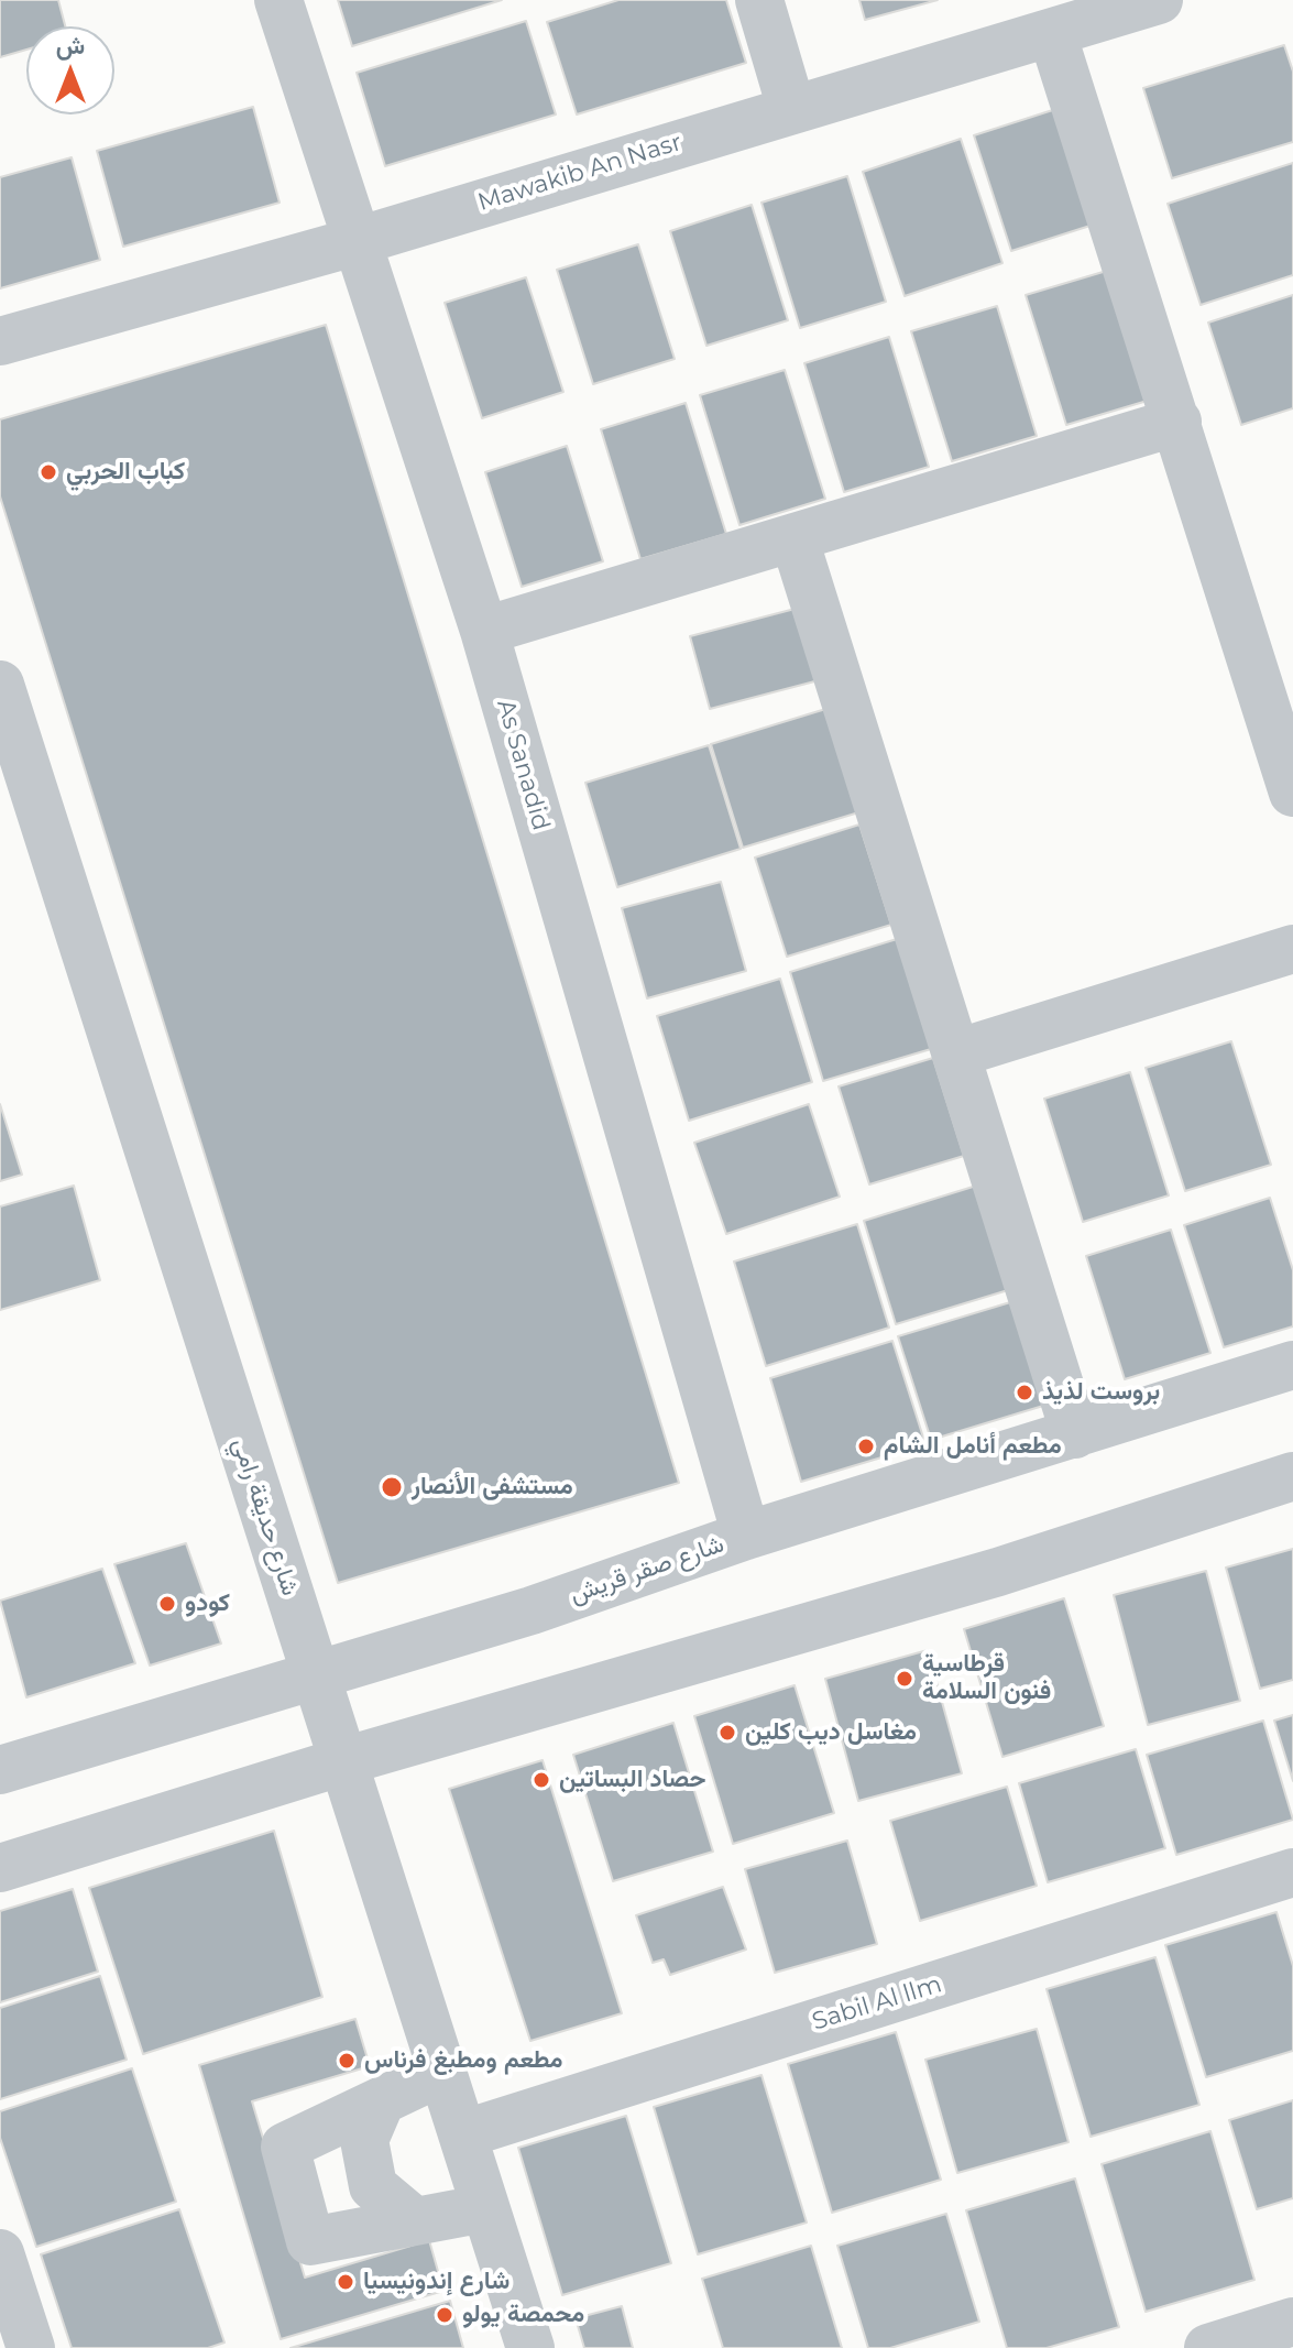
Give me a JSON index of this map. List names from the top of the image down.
{
  "streets": {
    "street": [
      "Mawakib An Nasr",
      "As Sanadid",
      "شارع حديقة رامي",
      "شارع صقر قريش",
      "Sabil Al llm"
    ]
  },
  "crossings": [
    ["Mawakib An Nasr", "As Sanadid"],
    ["As Sanadid", "شارع صقر قريش"],
    ["شارع حديقة رامي", "شارع صقر قريش"],
    ["شارع حديقة رامي", "Sabil Al llm"]
  ],
  "places": [
    "كباب الحربي",
    "بروست لذيذ",
    "مطعم أنامل الشام",
    "مستشفى الأنصار",
    "كودو",
    "قرطاسية فنون السلامة",
    "مغاسل ديب كلين",
    "حصاد البساتين",
    "مطعم ومطبغ فرناس",
    "شارع إندونيسيا",
    "محمصة يولو"
  ],
  "north": "top"
}
